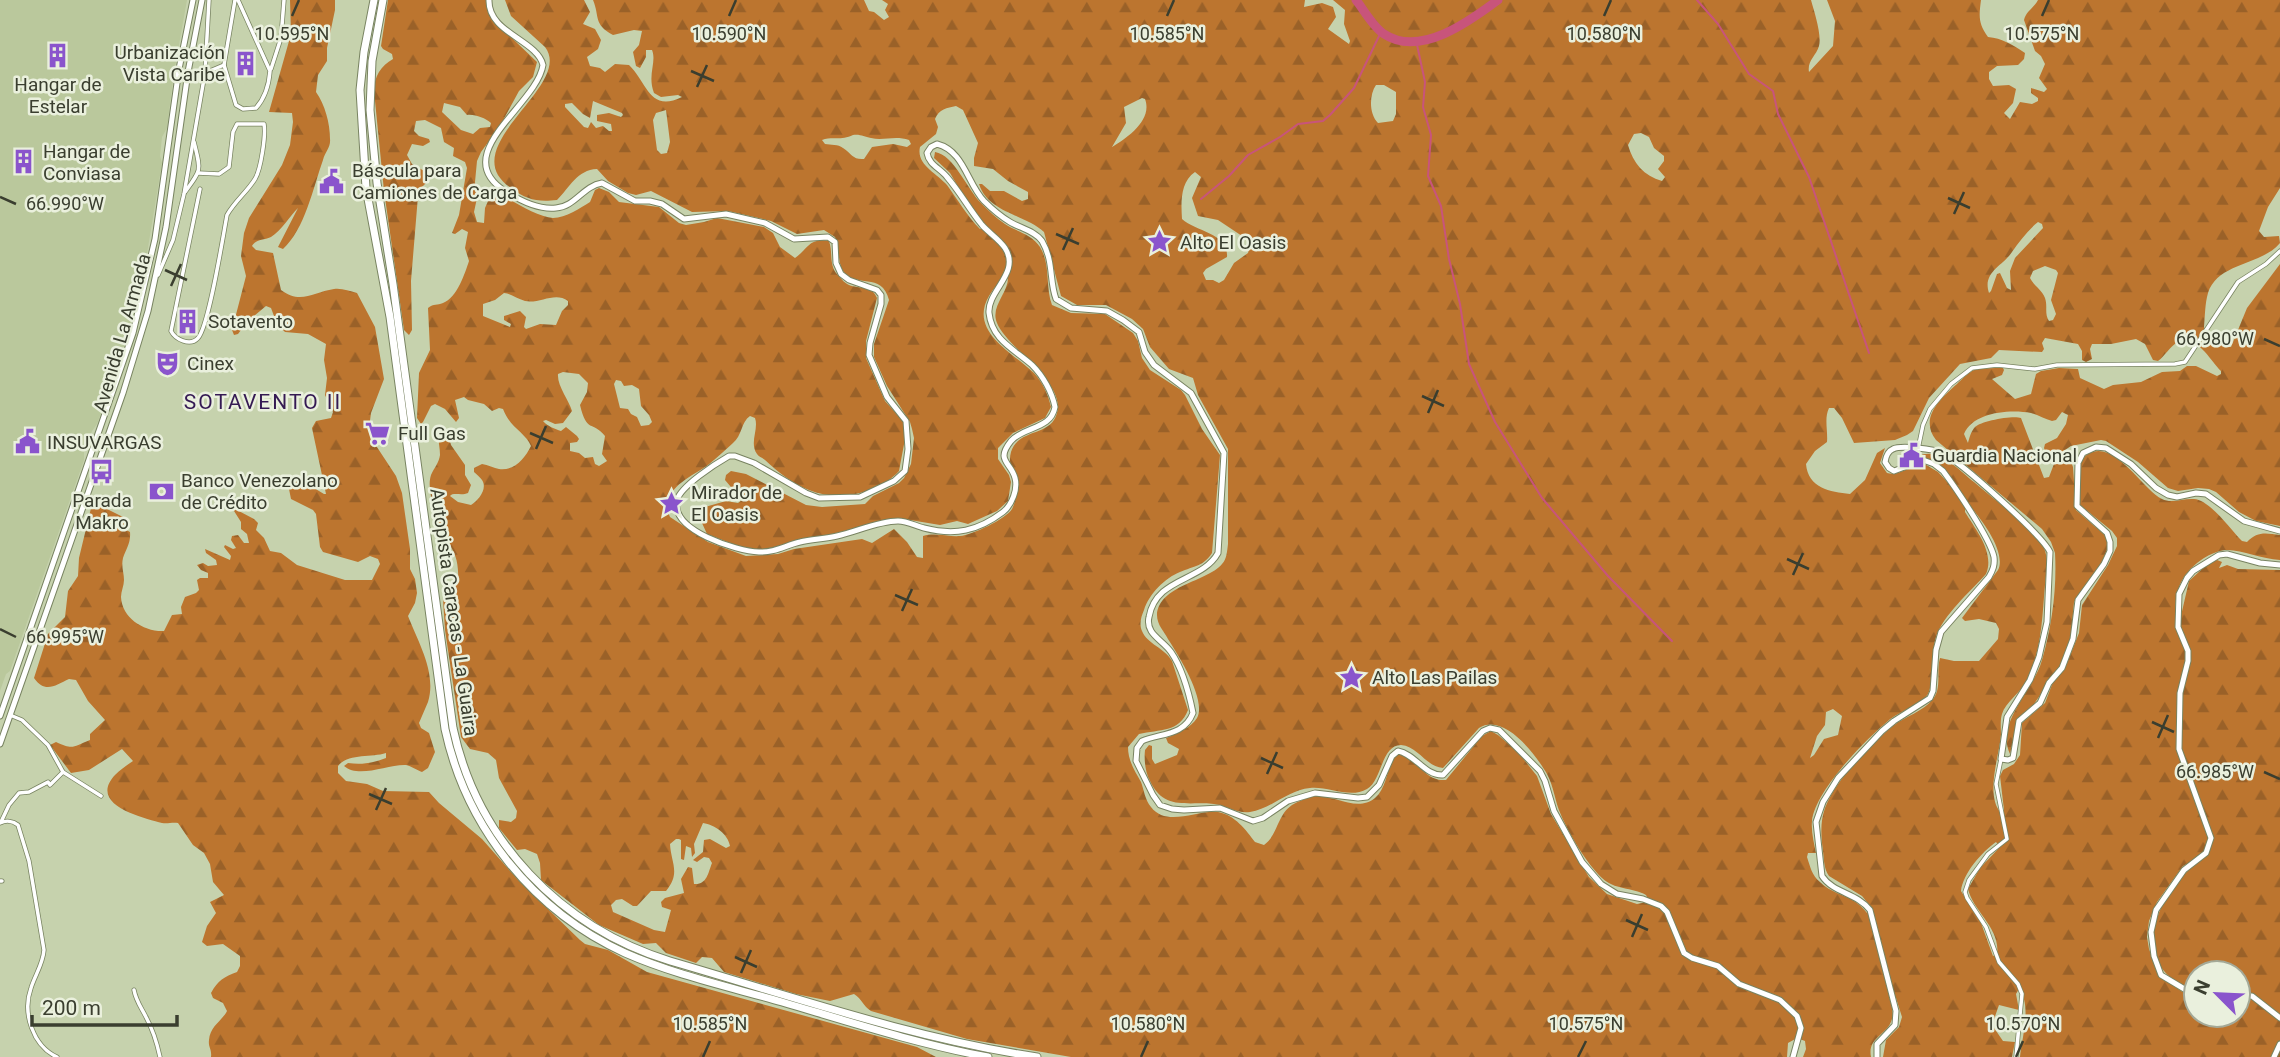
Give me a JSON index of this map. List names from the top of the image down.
{
  "streets": {
    "highway": ["Autopista Caracas - La Guaira"],
    "main road": ["Avenida La Armada"]
  },
  "districts": ["SOTAVENTO II"],
  "places": {
    "building": [
      "Hangar de Estelar",
      "Urbanización Vista Caribe",
      "Hangar de Conviasa",
      "Sotavento"
    ],
    "public building": ["Báscula para Camiones de Carga", "INSUVARGAS", "Guardia Nacional"],
    "place": ["Alto El Oasis", "Mirador de El Oasis", "Alto Las Pailas"],
    "theatre": ["Cinex"],
    "supermarket": ["Full Gas"],
    "bus stop": ["Parada Makro"],
    "bank": ["Banco Venezolano de Crédito"]
  },
  "scale_bar": "200 m",
  "north": "top left",
  "coordinates": [
    "10.590°N",
    "10.585°N",
    "10.580°N",
    "10.575°N",
    "10.595°N",
    "66.990°W",
    "66.980°W",
    "66.995°W",
    "66.985°W",
    "10.570°N"
  ]
}
